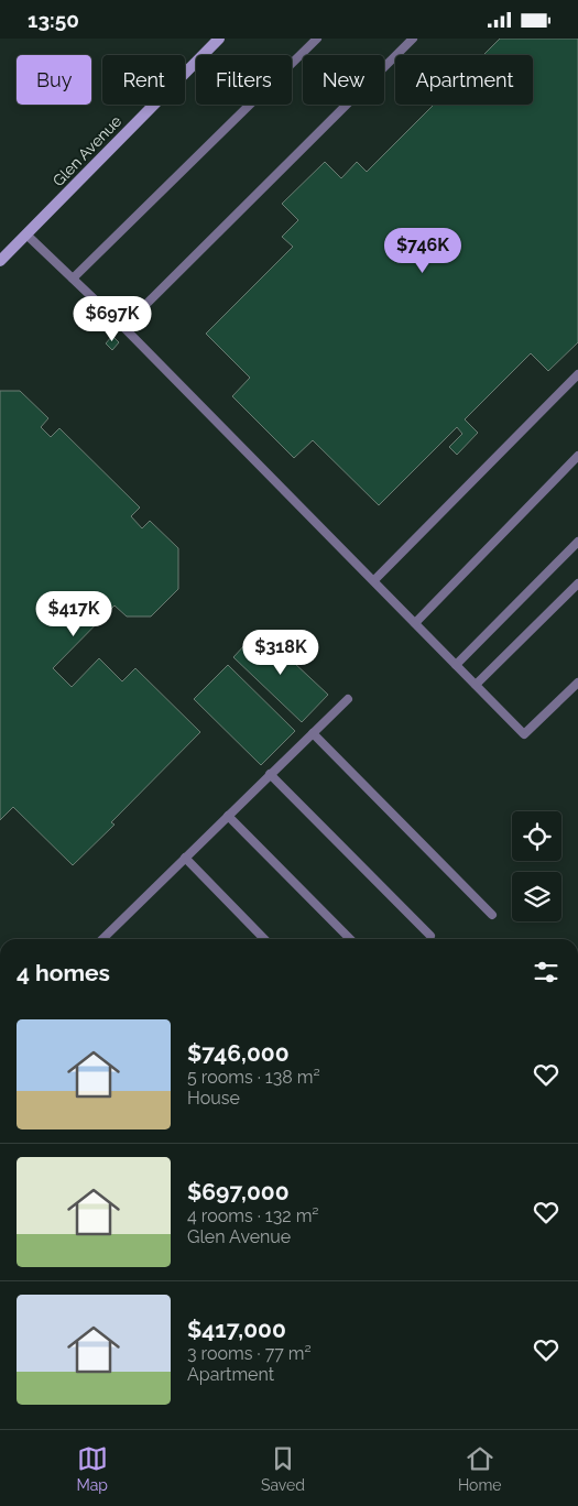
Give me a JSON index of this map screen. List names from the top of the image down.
{
  "streets": {
    "street": ["Glen Avenue"]
  },
  "page": {
    "status": "13:50",
    "chip": [
      "Buy",
      "Rent",
      "Filters",
      "New",
      "Apartment"
    ],
    "price": [
      "$746K",
      "$697K",
      "$417K",
      "$318K"
    ],
    "heading": "4 homes",
    "list": [
      {
        "name": "$746,000",
        "note": "5 rooms · 138 m² · House"
      },
      {
        "name": "$697,000",
        "note": "4 rooms · 132 m² · Glen Avenue"
      },
      {
        "name": "$417,000",
        "note": "3 rooms · 77 m² · Apartment"
      }
    ],
    "tabs": ["Map", "Saved", "Home"]
  }
}
